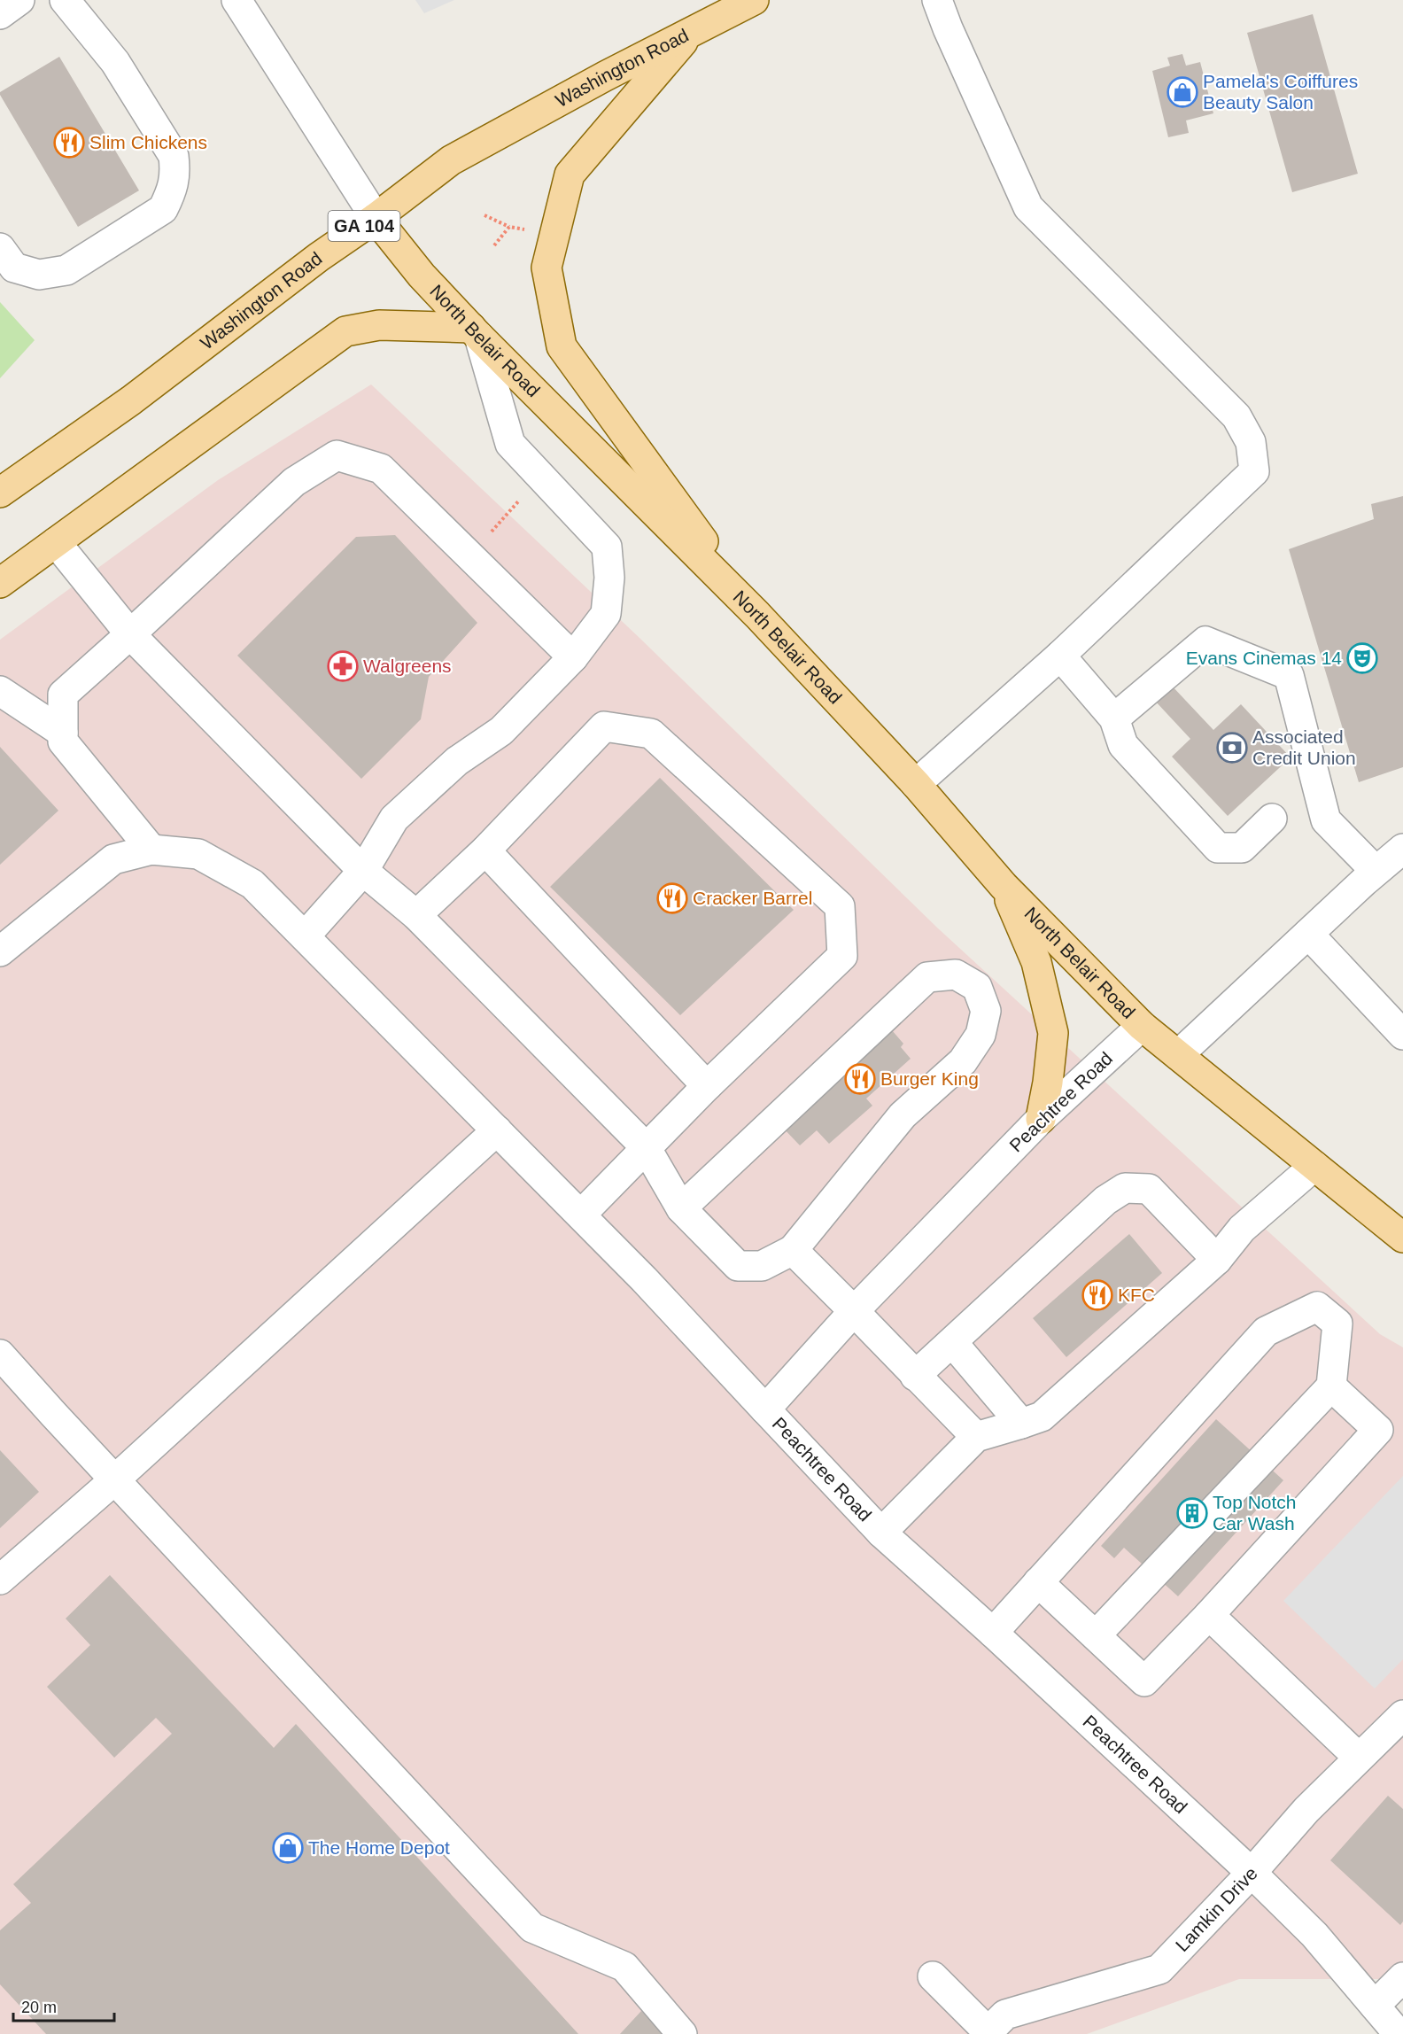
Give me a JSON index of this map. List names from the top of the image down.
{
  "streets": {
    "main road": ["Washington Road", "GA 104", "North Belair Road"],
    "street": ["Peachtree Road", "Lamkin Drive"]
  },
  "crossings": [
    ["Washington Road", "North Belair Road"],
    ["North Belair Road", "Peachtree Road"],
    ["Peachtree Road", "Lamkin Drive"]
  ],
  "places": {
    "shop": ["Pamela's Coiffures Beauty Salon", "The Home Depot"],
    "restaurant": [
      "Slim Chickens",
      "Cracker Barrel",
      "Burger King",
      "KFC"
    ],
    "theatre": ["Evans Cinemas 14"],
    "pharmacy": ["Walgreens"],
    "bank": ["Associated Credit Union"],
    "building": ["Top Notch Car Wash"]
  },
  "scale_bar": "20 m"
}
